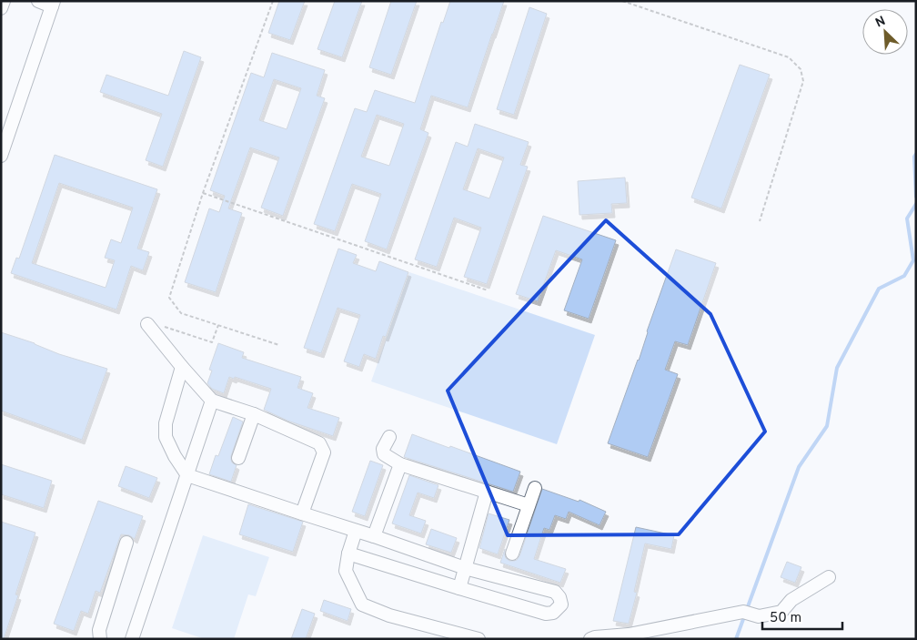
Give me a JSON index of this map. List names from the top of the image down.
{
  "scale_bar": "50 m",
  "north": "top left"
}
